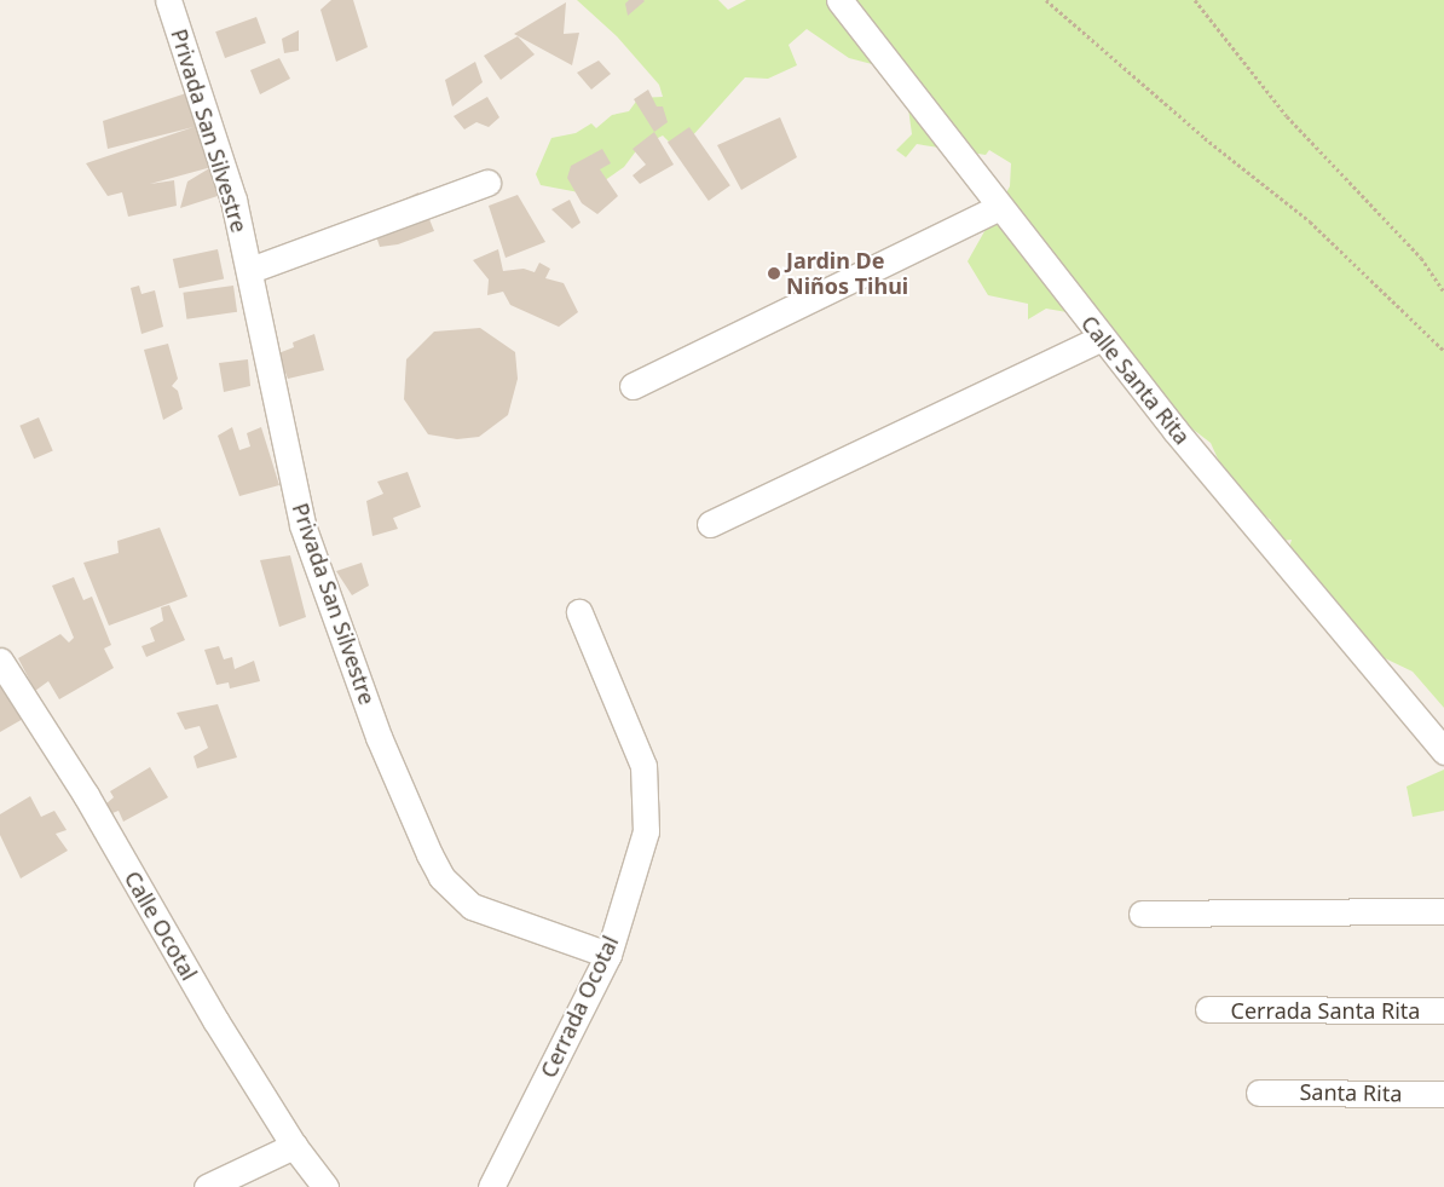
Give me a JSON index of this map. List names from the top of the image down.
{
  "streets": {
    "street": [
      "Privada San Silvestre",
      "Calle Santa Rita",
      "Calle Ocotal",
      "Cerrada Ocotal",
      "Cerrada Santa Rita",
      "Santa Rita"
    ]
  },
  "crossings": [
    ["Privada San Silvestre", "Cerrada Ocotal"]
  ],
  "places": ["Jardin De Niños Tihui"]
}
